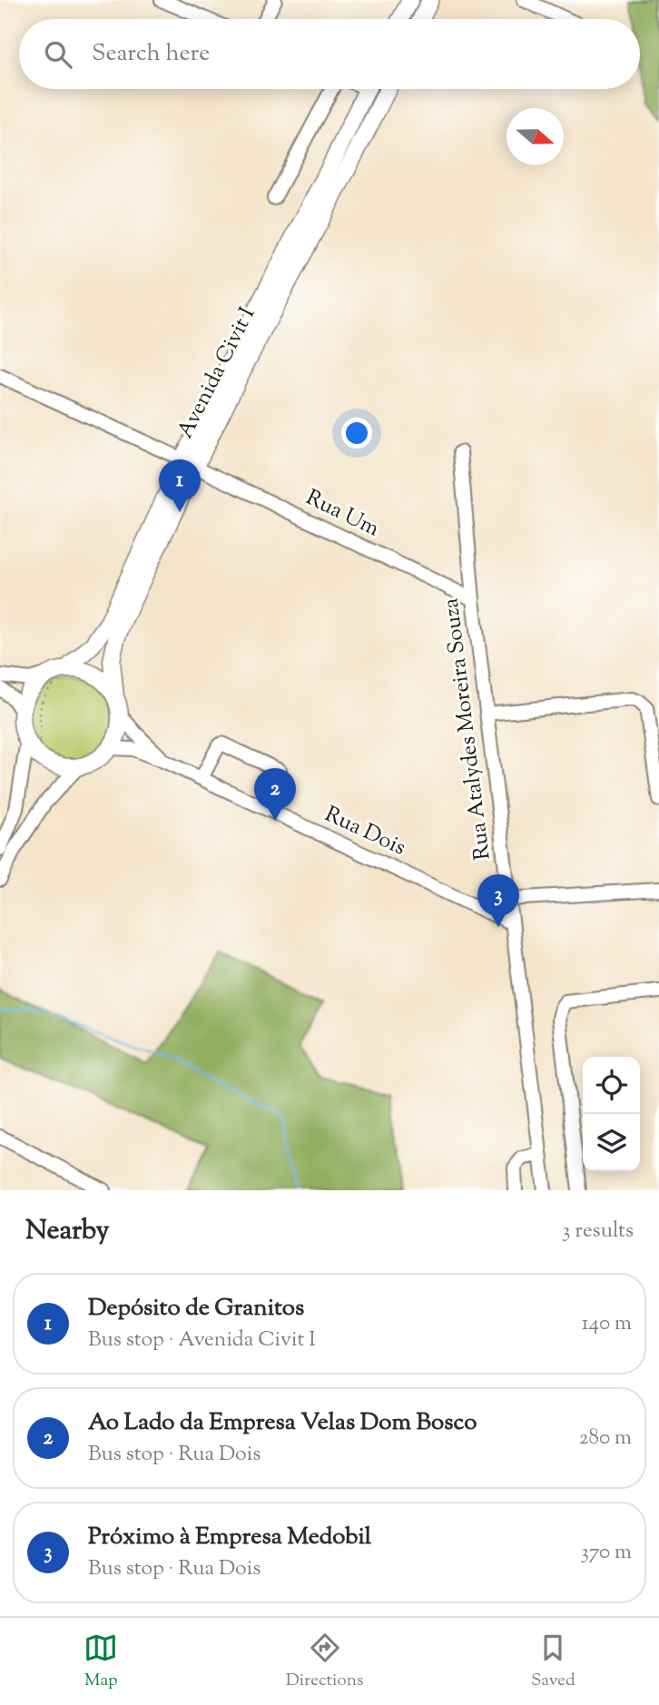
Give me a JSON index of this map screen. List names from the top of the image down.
{
  "streets": {
    "main road": ["Avenida Civit I"],
    "street": ["Rua Um", "Rua Atalydes Moreira Souza", "Rua Dois"]
  },
  "crossings": [
    ["Avenida Civit I", "Rua Um"],
    ["Avenida Civit I", "Rua Dois"],
    ["Rua Um", "Rua Atalydes Moreira Souza"],
    ["Rua Atalydes Moreira Souza", "Rua Dois"]
  ],
  "north": "right",
  "page": {
    "search": "Search here",
    "pins": ["1", "2", "3"],
    "heading": ["Nearby", "3 results"],
    "list": [
      {
        "mark": "1",
        "name": "Depósito de Granitos",
        "note": "Bus stop · Avenida Civit I",
        "value": "140 m"
      },
      {
        "mark": "2",
        "name": "Ao Lado da Empresa Velas Dom Bosco",
        "note": "Bus stop · Rua Dois",
        "value": "280 m"
      },
      {
        "mark": "3",
        "name": "Próximo à Empresa Medobil",
        "note": "Bus stop · Rua Dois",
        "value": "370 m"
      }
    ],
    "nav": ["Map", "Directions", "Saved"]
  }
}
